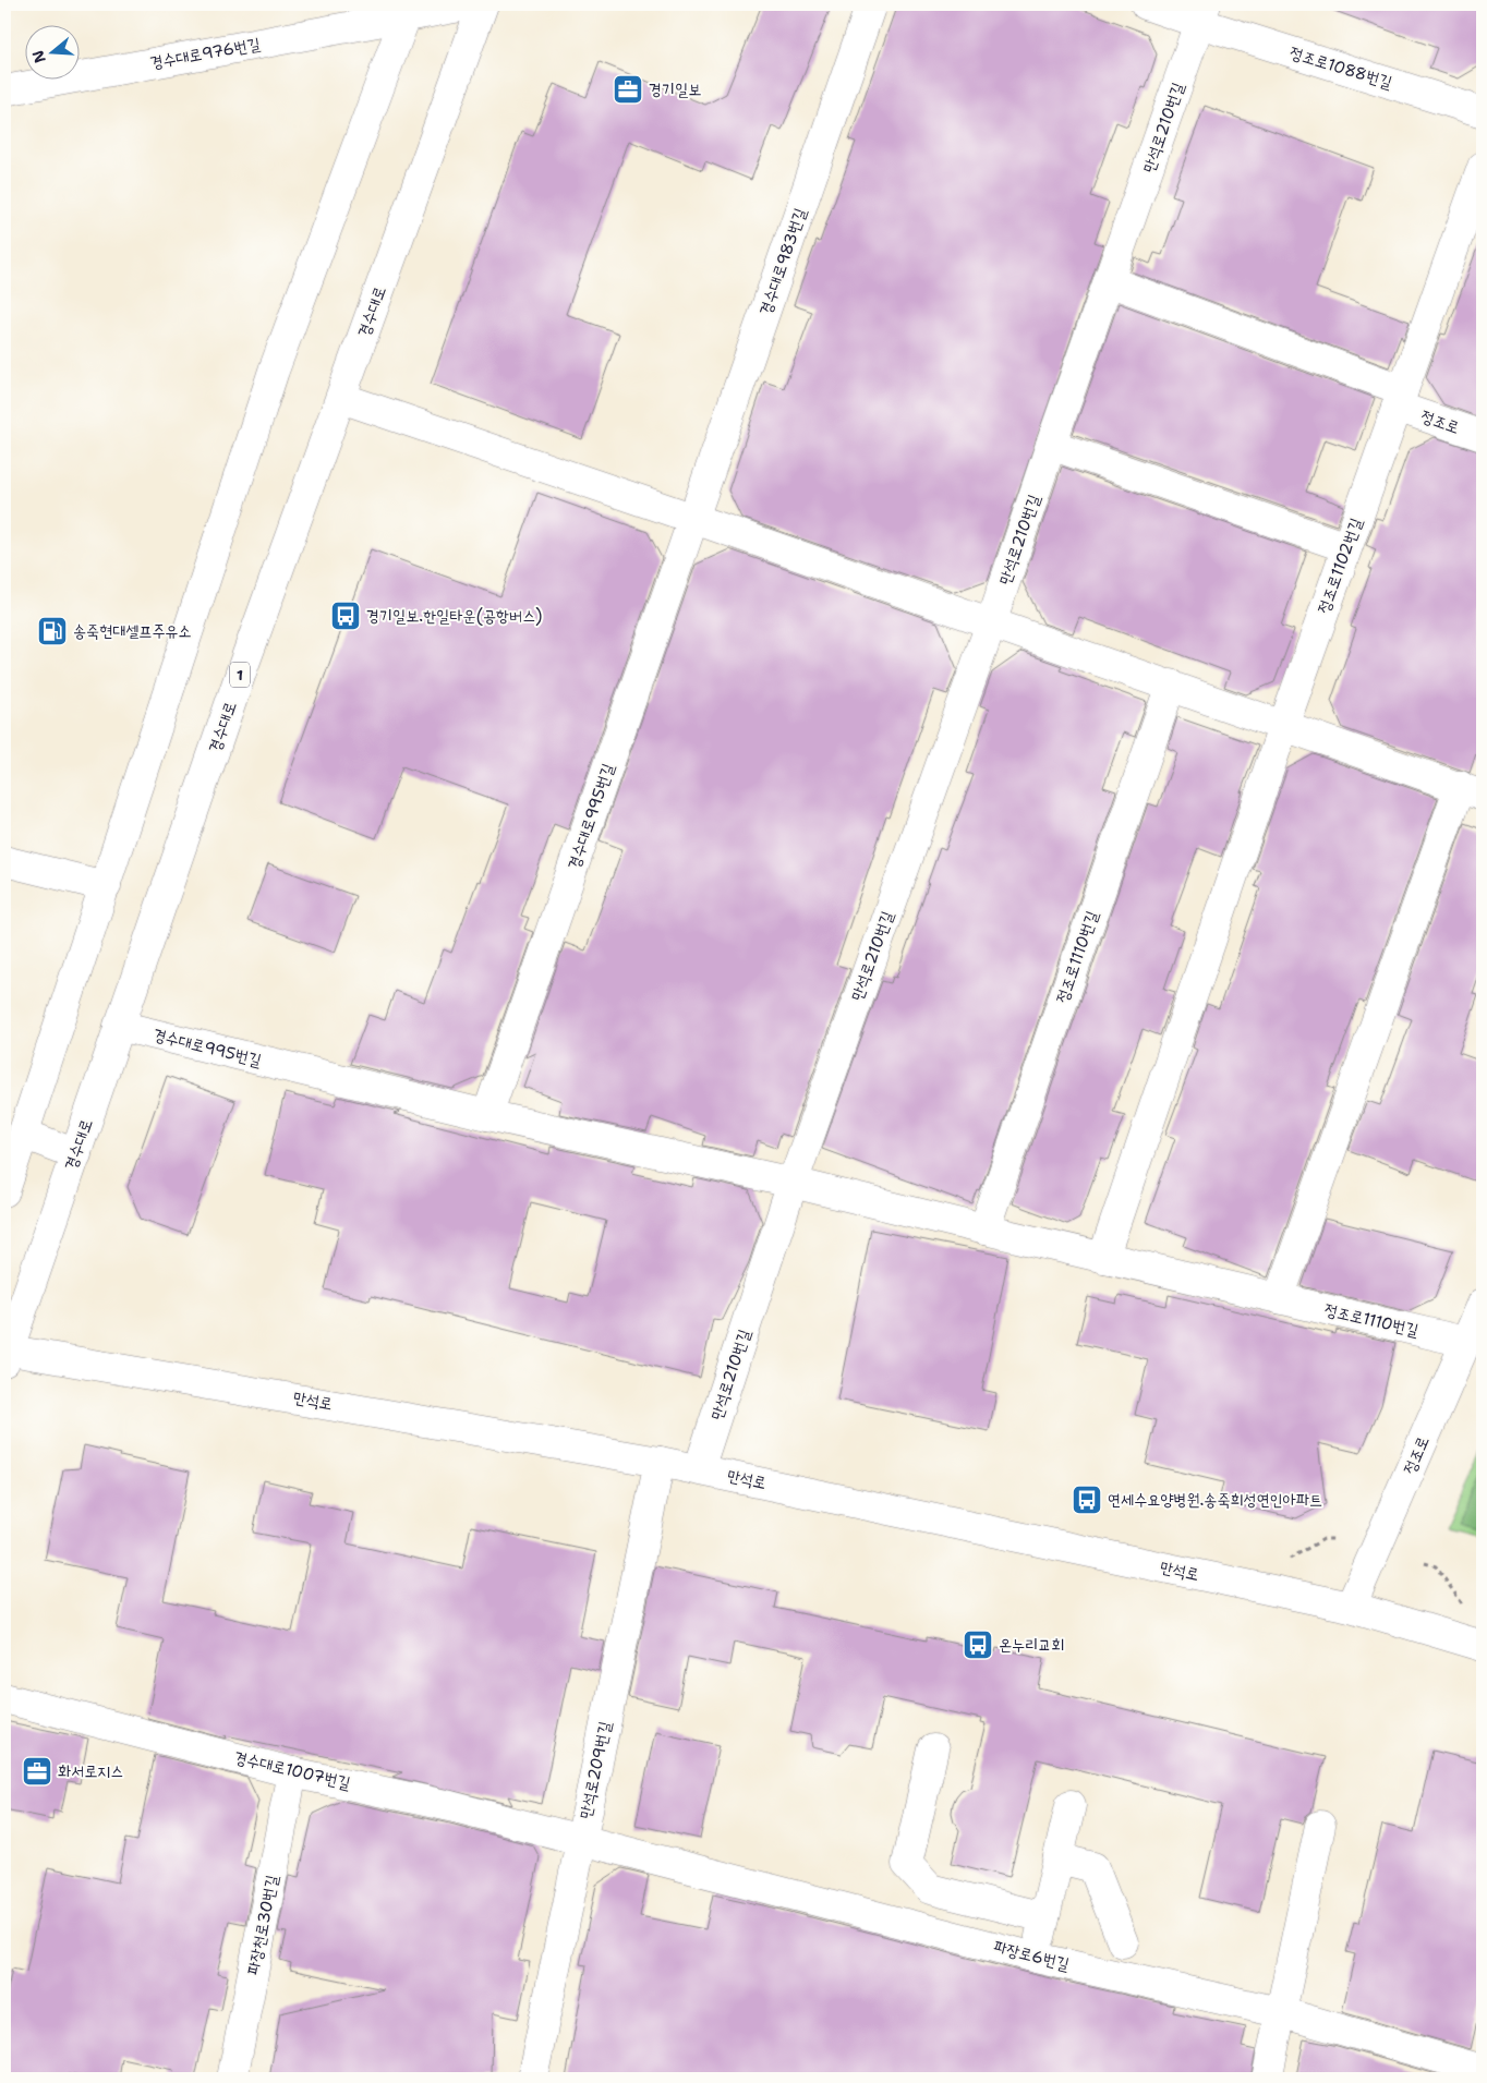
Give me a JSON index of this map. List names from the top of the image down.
{
  "streets": {
    "street": [
      "경수대로976번길",
      "정조로1088번길",
      "만석로210번길",
      "경수대로983번길",
      "경수대로",
      "정조로",
      "정조로1102번길",
      "1",
      "경수대로995번길",
      "정조로1110번길",
      "만석로",
      "경수대로1007번길",
      "만석로209번길",
      "파장천로30번길",
      "파장로6번길"
    ]
  },
  "crossings": [
    ["정조로1088번길", "만석로210번길"],
    ["만석로210번길", "경수대로995번길"],
    ["만석로210번길", "정조로1110번길"],
    ["만석로210번길", "만석로"],
    ["경수대로983번길", "경수대로995번길"],
    ["경수대로", "경수대로995번길"],
    ["경수대로", "만석로"],
    ["정조로", "정조로1102번길"],
    ["정조로", "정조로1110번길"],
    ["정조로", "만석로"],
    ["경수대로995번길", "정조로1110번길"],
    ["만석로", "만석로209번길"],
    ["경수대로1007번길", "만석로209번길"],
    ["경수대로1007번길", "파장천로30번길"],
    ["경수대로1007번길", "파장로6번길"],
    ["만석로209번길", "파장로6번길"]
  ],
  "places": {
    "office": ["경기일보", "화서로지스"],
    "bus stop": ["경기일보.한일타운(공항버스)", "연세수요양병원.송죽희성연인아파트", "온누리교회"],
    "fuel station": ["송죽현대셀프주유소"]
  },
  "north": "left"
}
